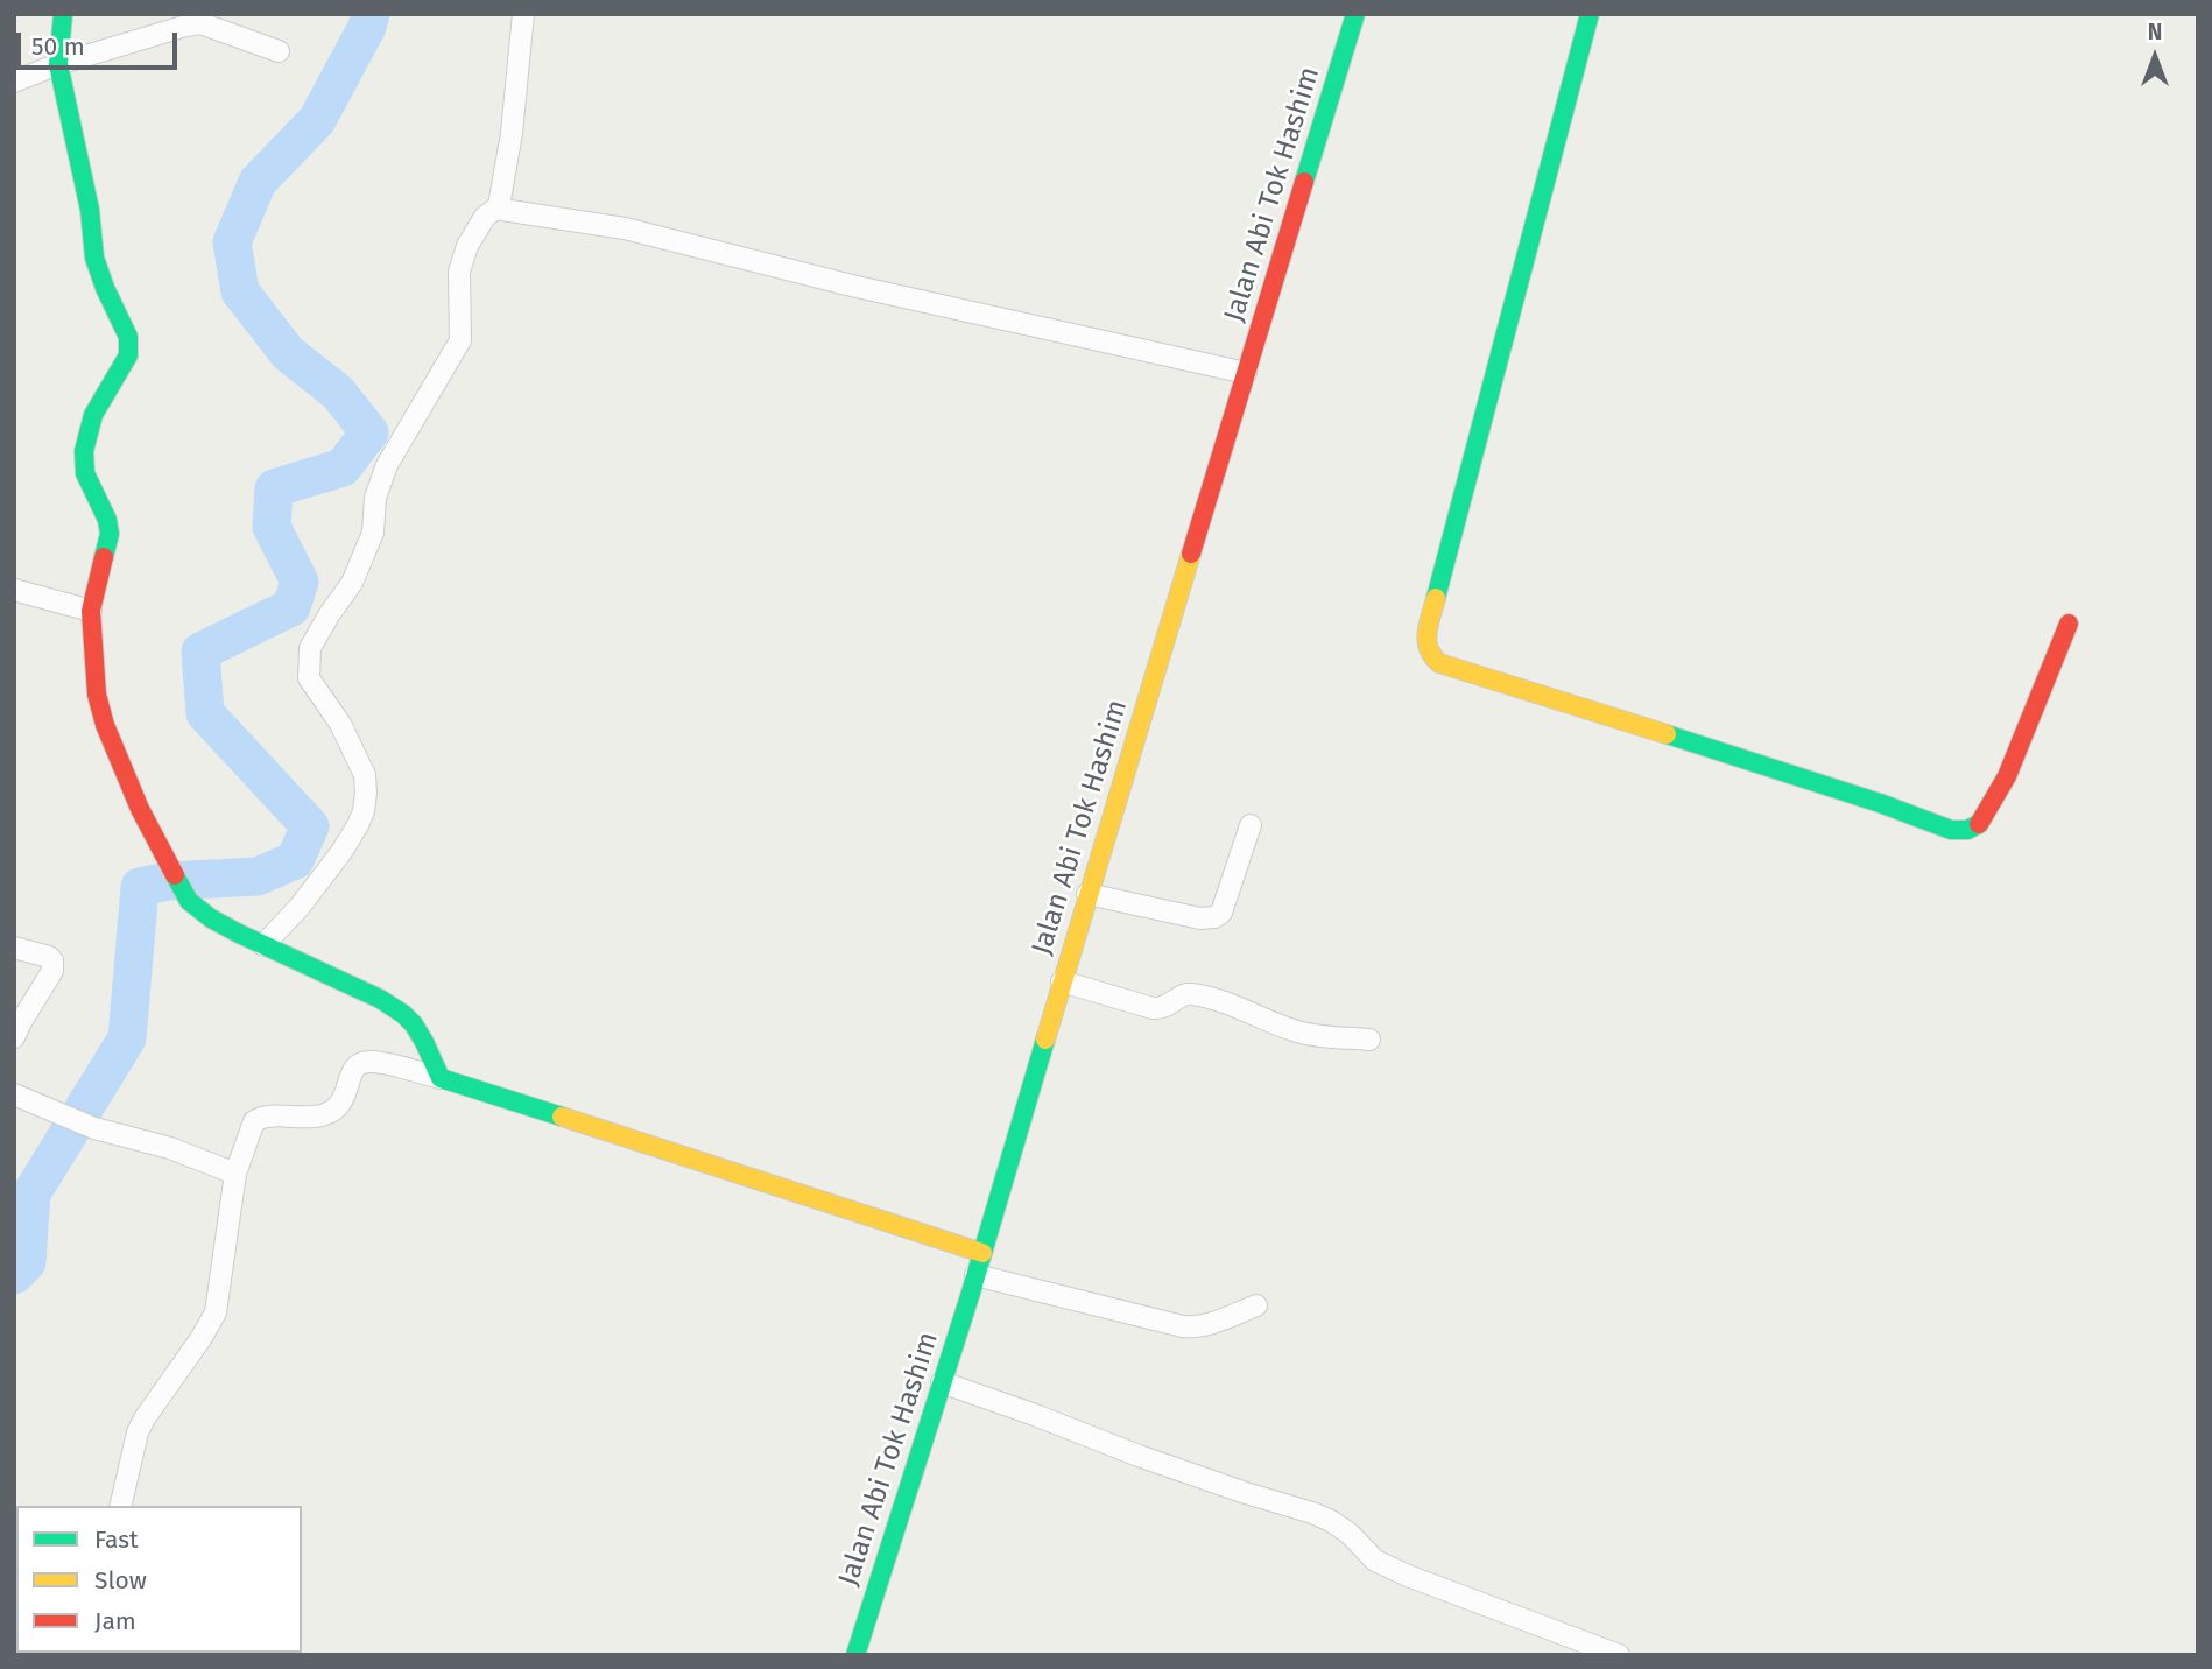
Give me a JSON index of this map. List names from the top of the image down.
{
  "streets": {
    "street": ["Jalan Abi Tok Hashim"]
  },
  "legend": ["Fast", "Slow", "Jam"],
  "scale_bar": "50 m",
  "north": "top"
}
